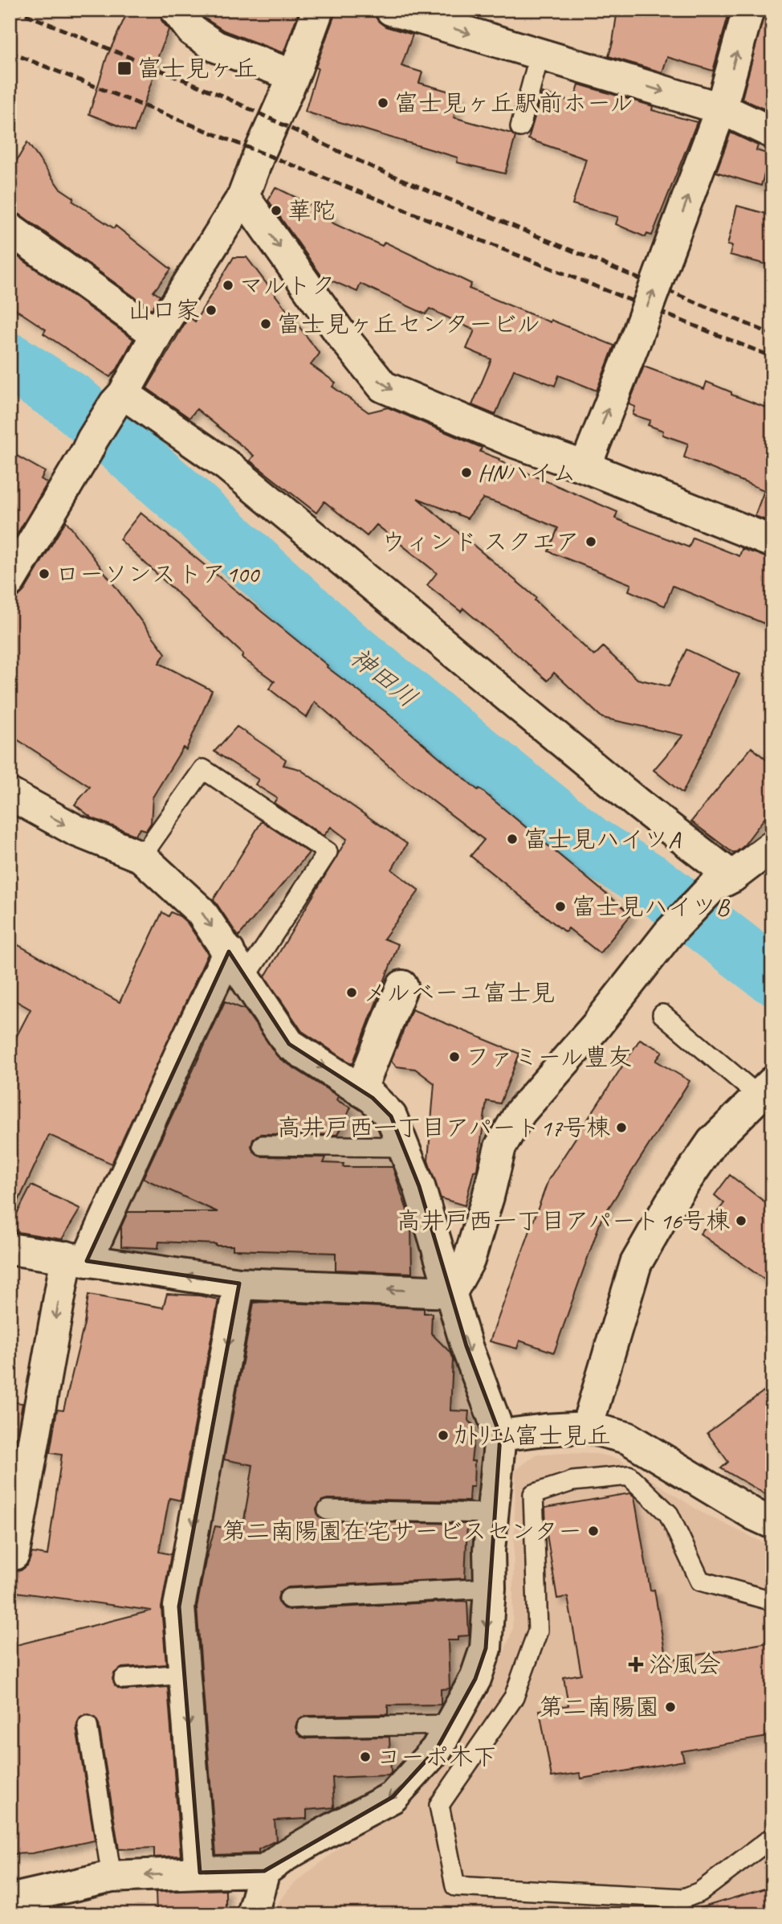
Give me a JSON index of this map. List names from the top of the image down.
{
  "water": ["神田川"],
  "places": {
    "transit": ["富士見ヶ丘"],
    "other": [
      "富士見ヶ丘駅前ホール",
      "華陀",
      "マルトク",
      "山口家",
      "富士見ヶ丘センタービル",
      "HNハイム",
      "ウィンド スクエア",
      "ローソンストア100",
      "富士見ハイツA",
      "富士見ハイツB",
      "メルベーユ富士見",
      "ファミール豊友",
      "高井戸西一丁目アパート17号棟",
      "高井戸西一丁目アパート16号棟",
      "ｶﾄﾘｴﾑ富士見丘",
      "第二南陽園在宅サービスセンター",
      "第二南陽園",
      "コーポ木下"
    ],
    "health": ["浴風会"]
  }
}
